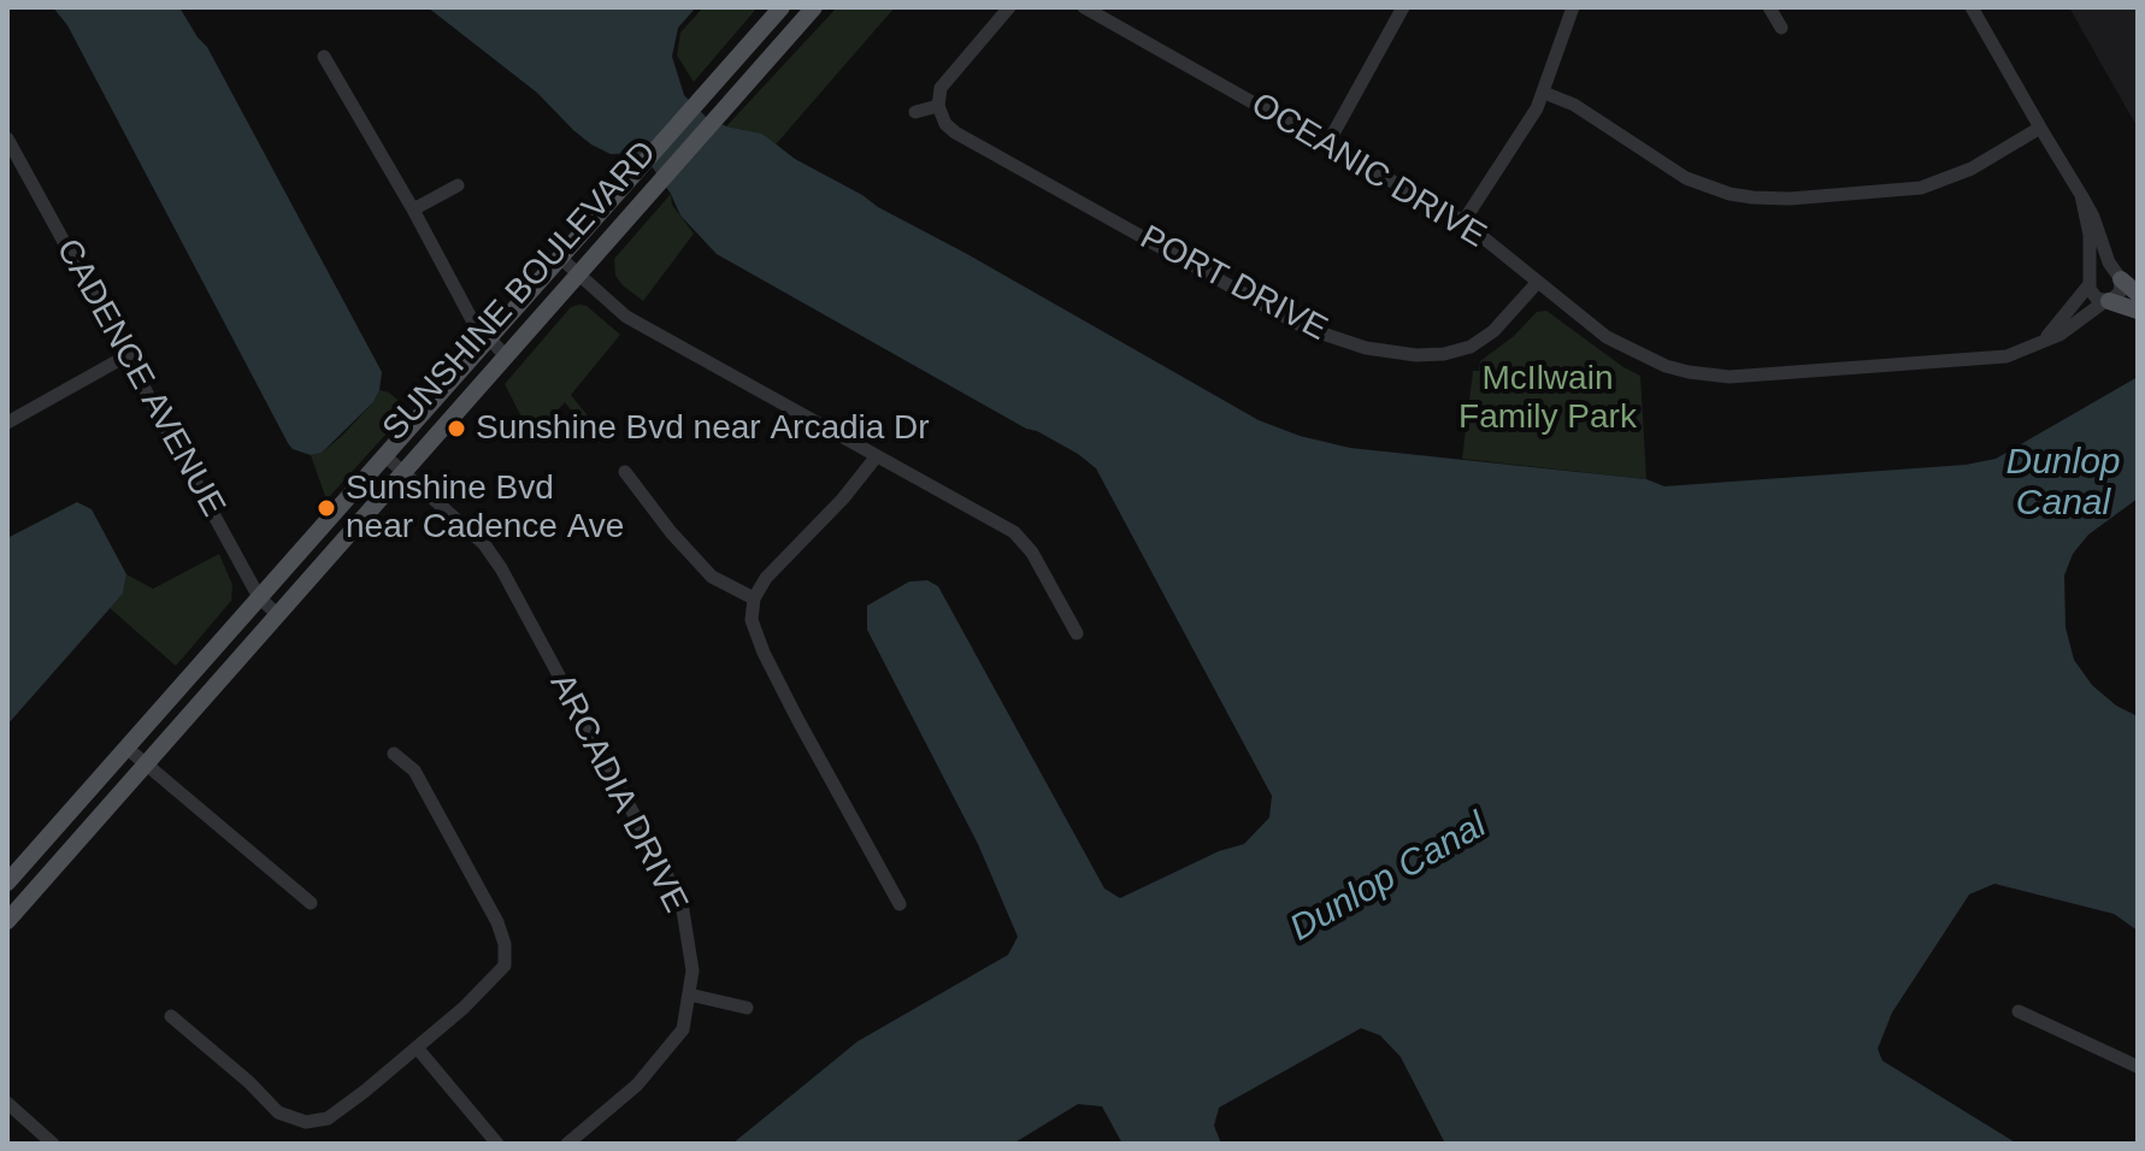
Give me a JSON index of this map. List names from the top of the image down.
{
  "streets": {
    "main road": ["SUNSHINE BOULEVARD"],
    "street": [
      "OCEANIC DRIVE",
      "PORT DRIVE",
      "CADENCE AVENUE",
      "ARCADIA DRIVE"
    ]
  },
  "crossings": [
    ["OCEANIC DRIVE", "PORT DRIVE"],
    ["SUNSHINE BOULEVARD", "CADENCE AVENUE"],
    ["SUNSHINE BOULEVARD", "ARCADIA DRIVE"]
  ],
  "water": ["Dunlop Canal"],
  "parks": ["McIlwain Family Park"],
  "places": ["Sunshine Bvd near Arcadia Dr", "Sunshine Bvd near Cadence Ave"]
}
